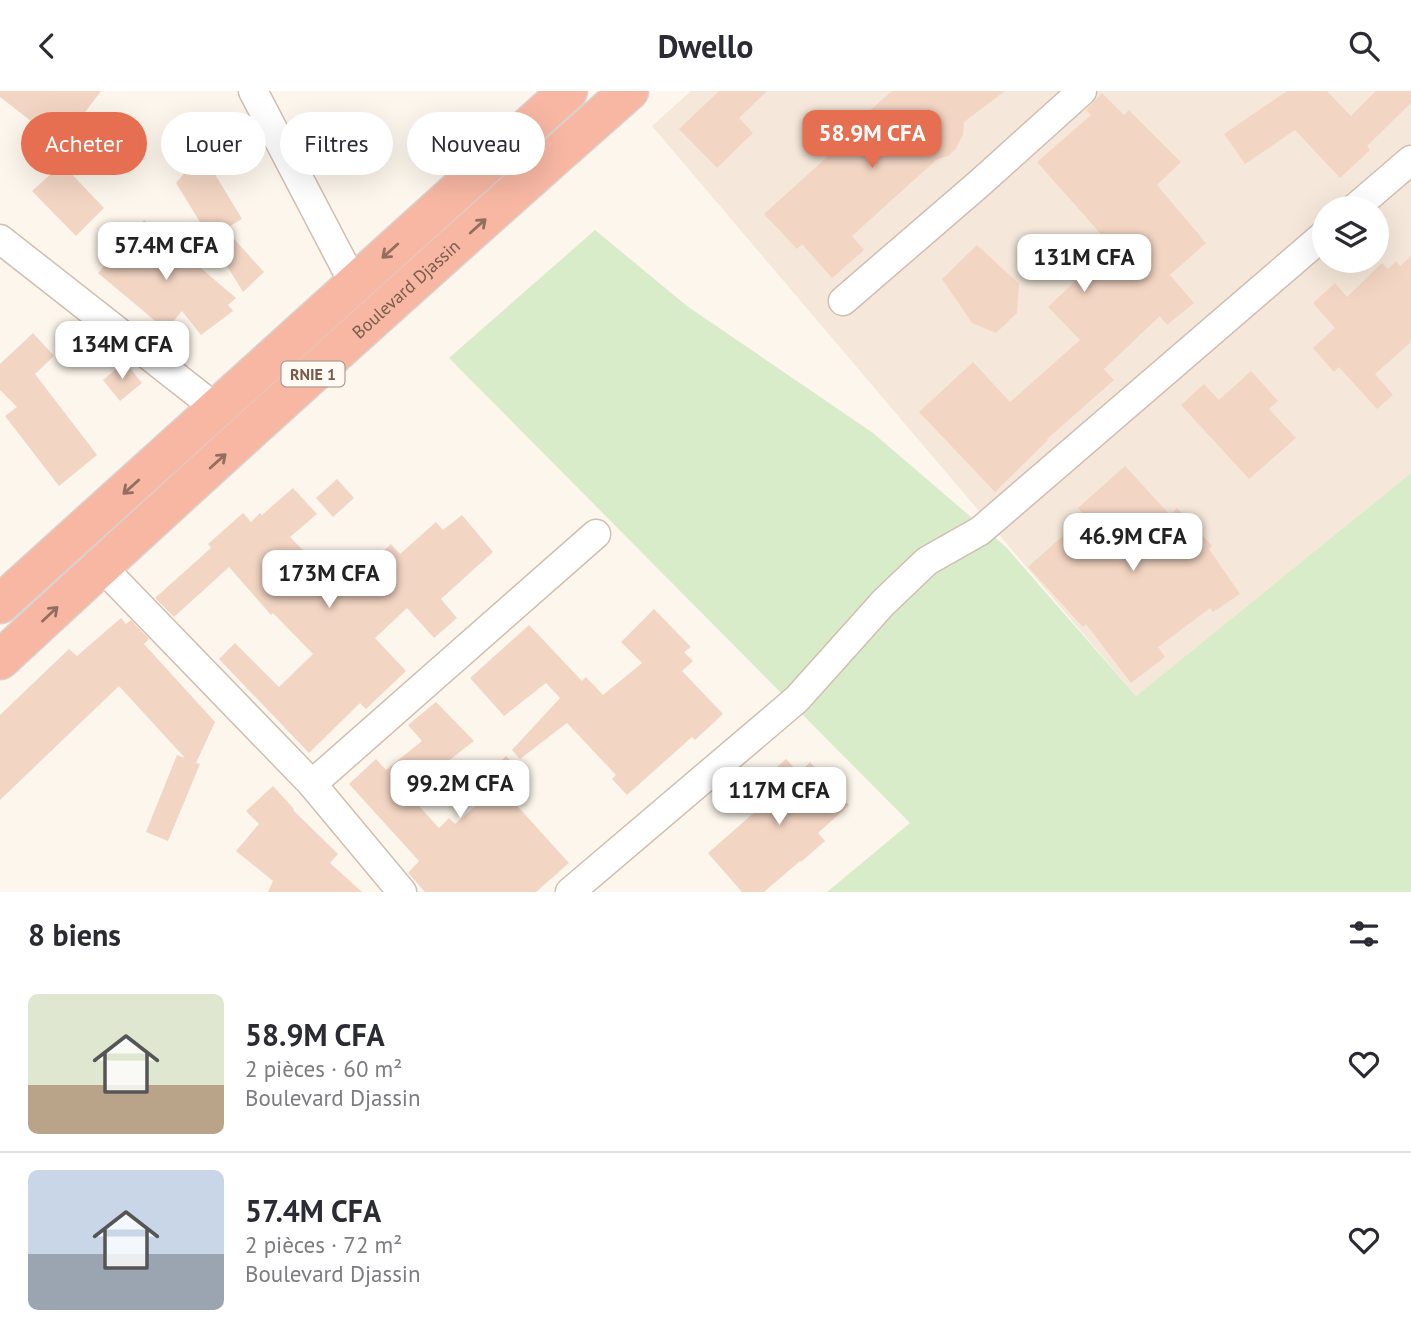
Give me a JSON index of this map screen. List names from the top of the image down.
{
  "streets": {
    "highway": ["Boulevard Djassin", "RNIE 1"]
  },
  "page": {
    "header": "Dwello",
    "price": [
      "58.9M CFA",
      "57.4M CFA",
      "131M CFA",
      "134M CFA",
      "46.9M CFA",
      "173M CFA",
      "99.2M CFA",
      "117M CFA"
    ],
    "chip": [
      "Acheter",
      "Louer",
      "Filtres",
      "Nouveau"
    ],
    "heading": "8 biens",
    "list": [
      {
        "name": "58.9M CFA",
        "note": "2 pièces · 60 m² · Boulevard Djassin"
      },
      {
        "name": "57.4M CFA",
        "note": "2 pièces · 72 m² · Boulevard Djassin"
      }
    ]
  }
}
